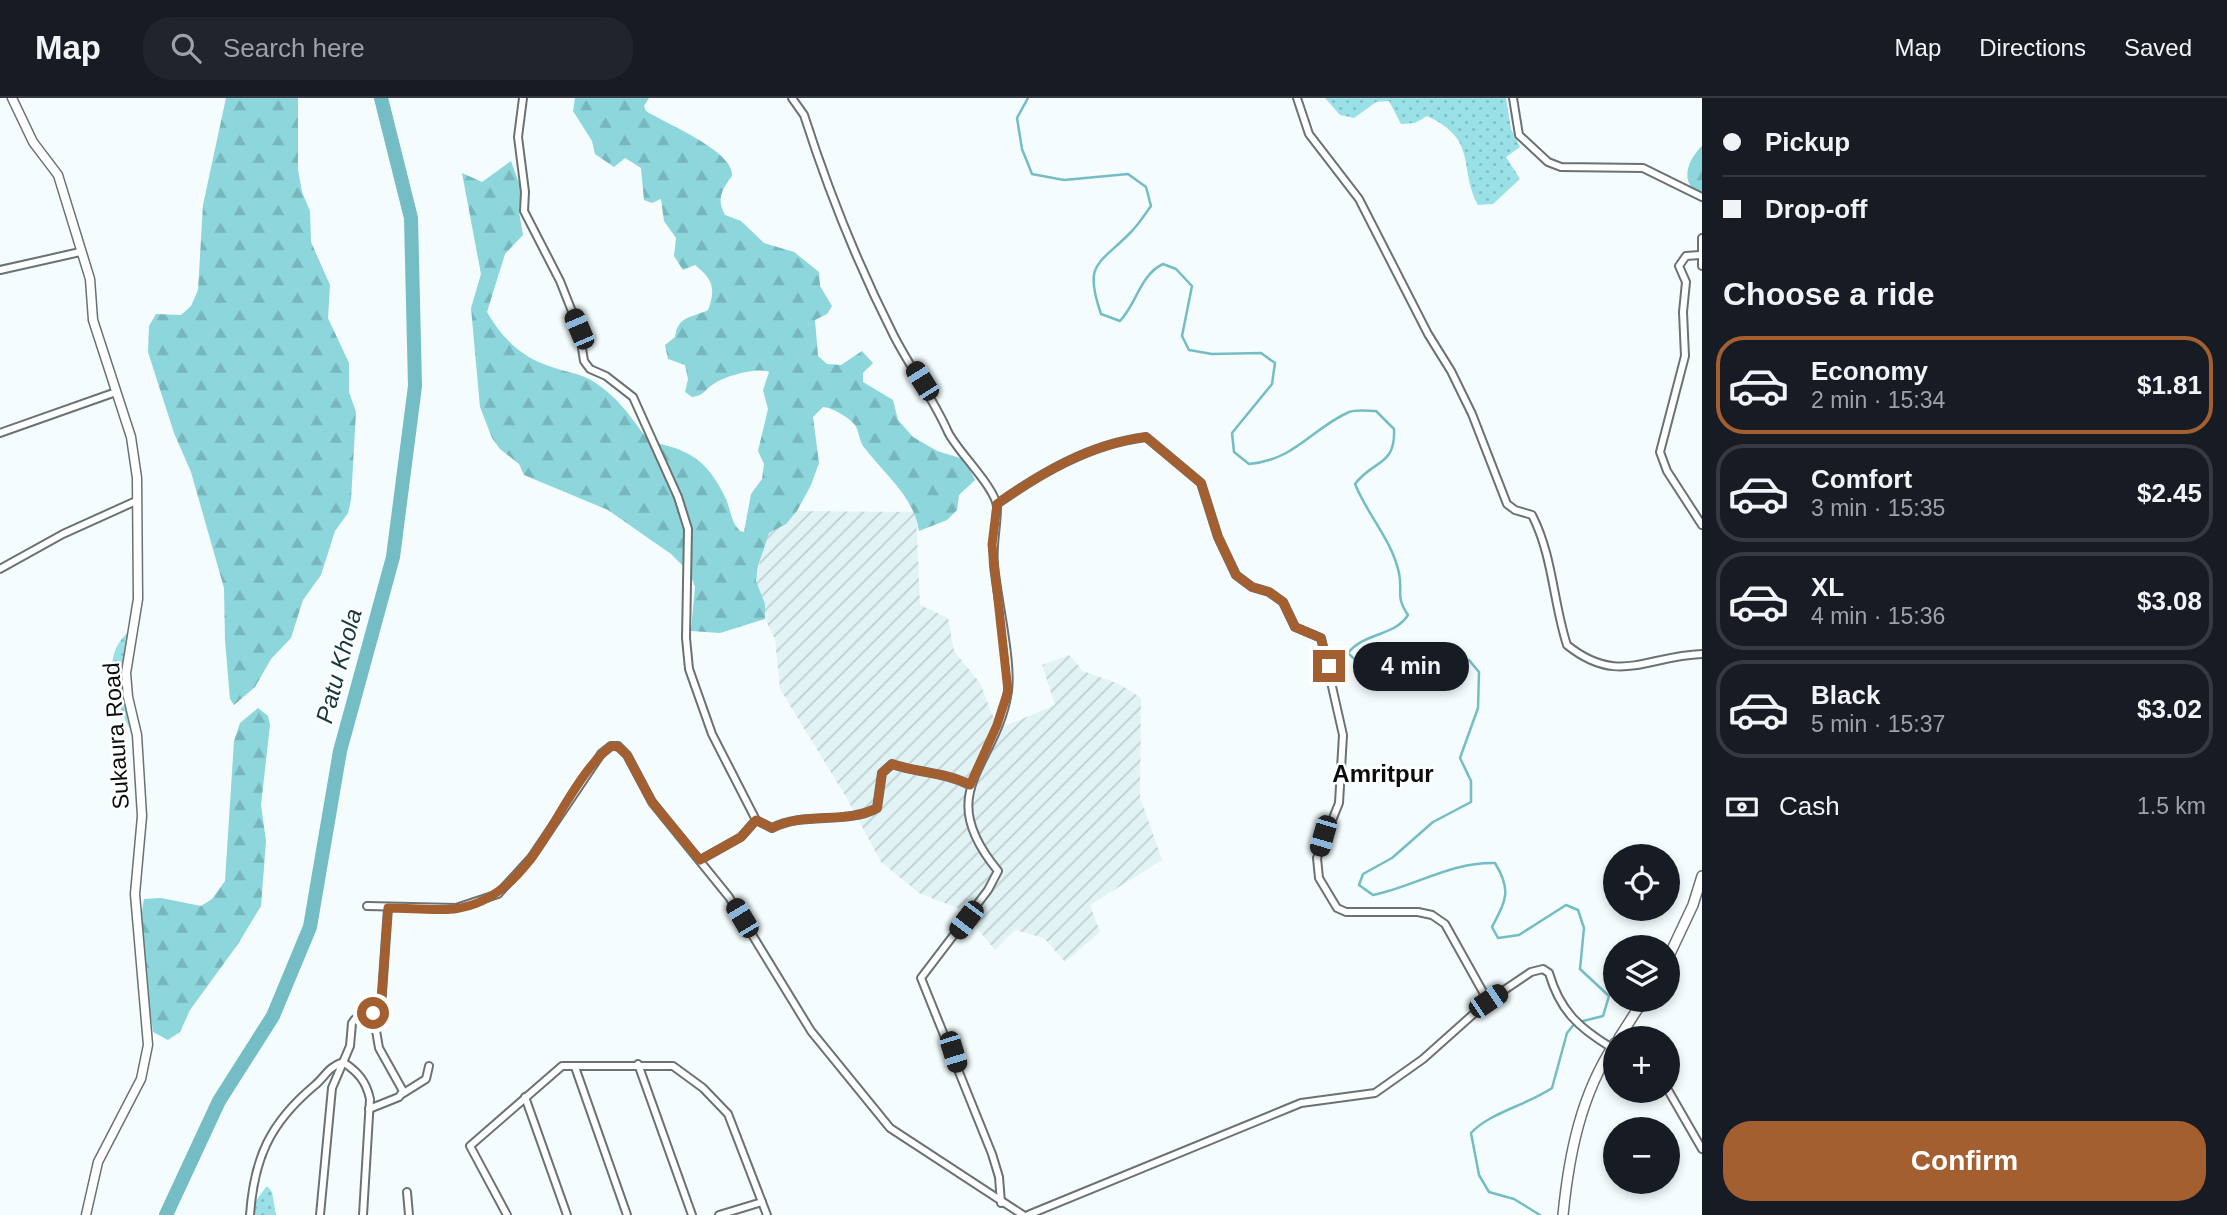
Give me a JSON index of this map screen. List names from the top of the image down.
{
  "streets": {
    "street": ["Sukaura Road"]
  },
  "districts": ["Amritpur"],
  "water": ["Patu Khola"],
  "page": {
    "header": "Map",
    "search": "Search here",
    "nav": ["Map", "Directions", "Saved"],
    "banner": ["Pickup", "Drop-off"],
    "heading": "Choose a ride",
    "list": [
      {
        "name": "Economy",
        "note": "2 min · 15:34",
        "value": "$1.81"
      },
      {
        "name": "Comfort",
        "note": "3 min · 15:35",
        "value": "$2.45"
      },
      {
        "name": "XL",
        "note": "4 min · 15:36",
        "value": "$3.08"
      },
      {
        "name": "Black",
        "note": "5 min · 15:37",
        "value": "$3.02"
      }
    ],
    "bubble": "4 min",
    "pay": ["Cash", "1.5 km"],
    "map_buttons": ["+", "−"],
    "buttons": "Confirm"
  }
}
